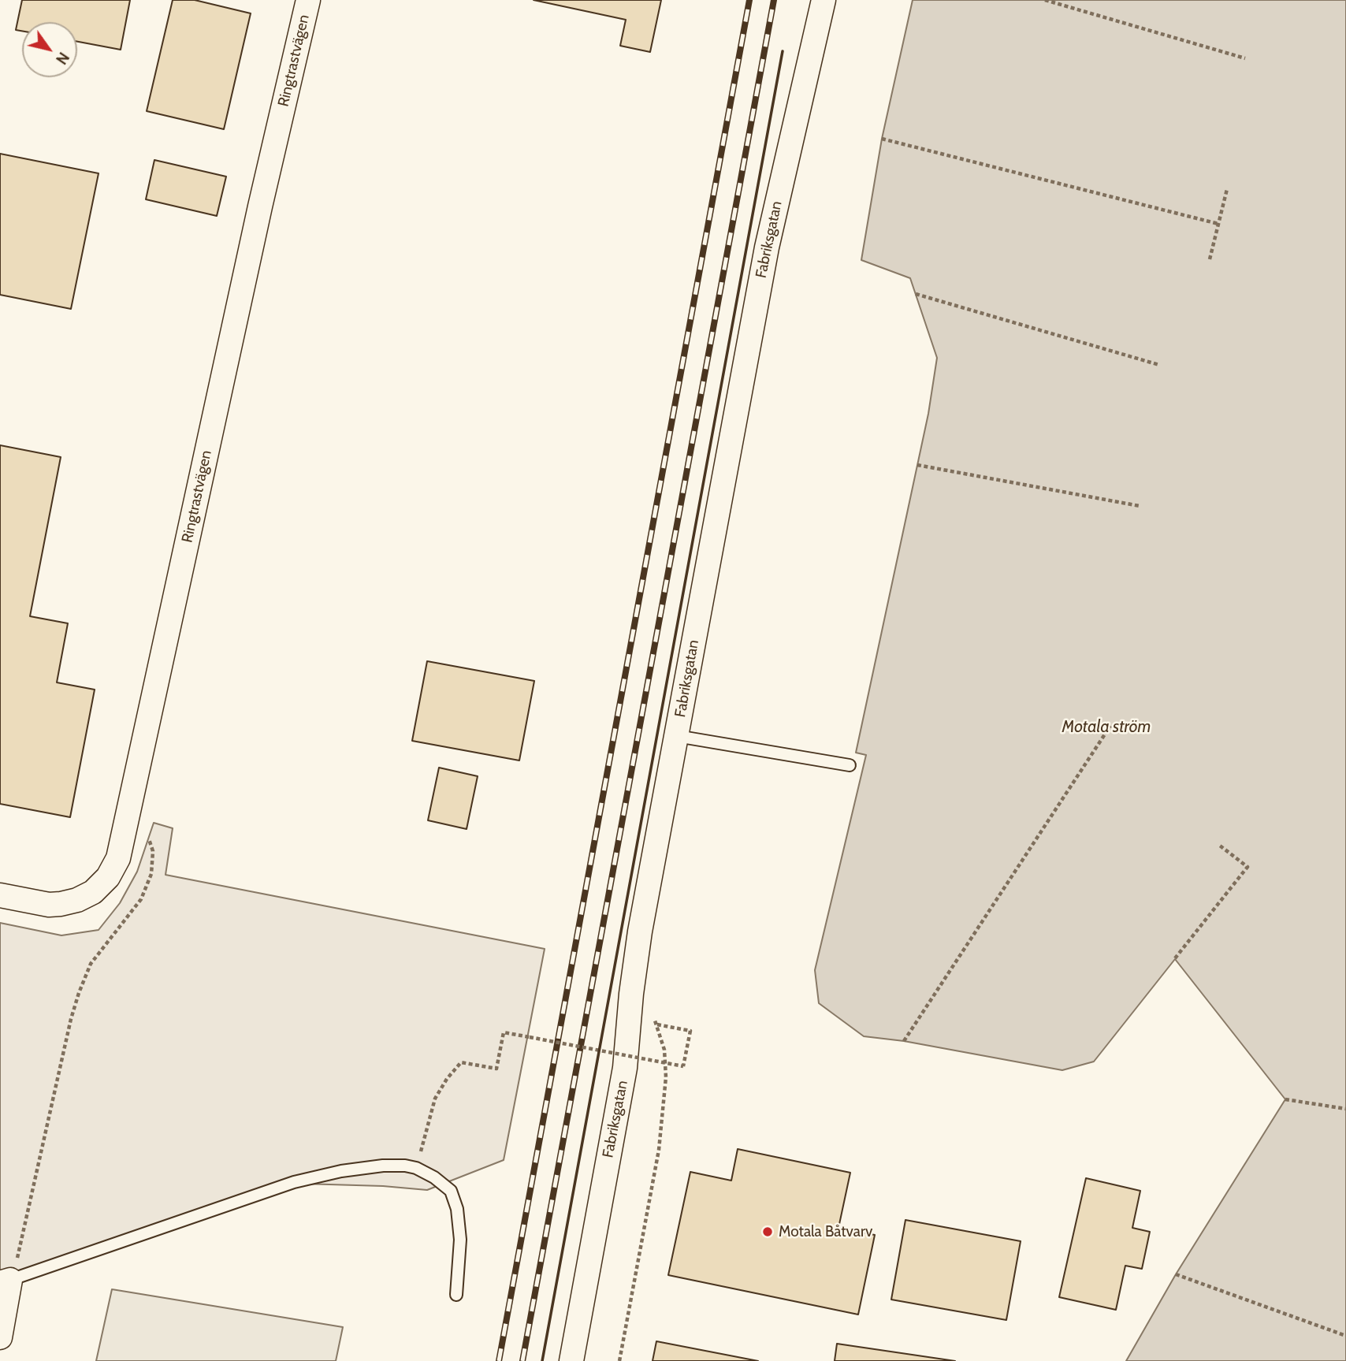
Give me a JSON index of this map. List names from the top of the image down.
{
  "streets": {
    "street": ["Ringtrastvägen", "Fabriksgatan"]
  },
  "water": ["Motala ström"],
  "places": ["Motala Båtvarv"],
  "north": "bottom right"
}
